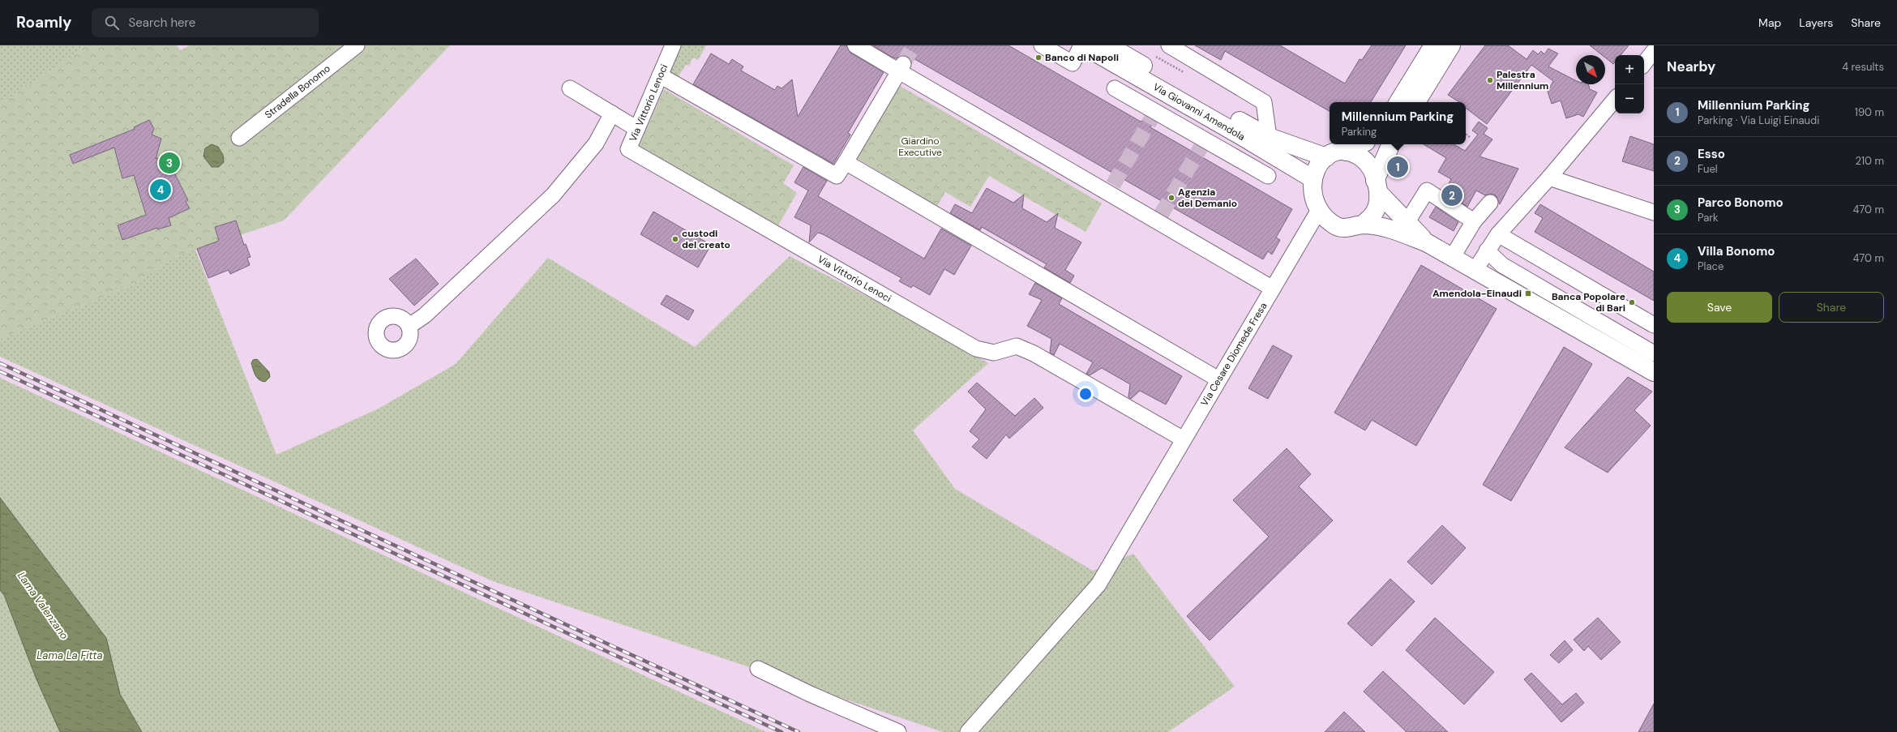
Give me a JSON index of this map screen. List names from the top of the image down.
{
  "streets": {
    "main road": ["Via Giovanni Amendola"],
    "street": ["Stradella Bonomo", "Via Vittorio Lenoci", "Via Cesare Diomede Fresa"]
  },
  "crossings": [
    ["Via Vittorio Lenoci", "Via Cesare Diomede Fresa"],
    ["Via Giovanni Amendola", "Via Cesare Diomede Fresa"]
  ],
  "water": ["Lama Valenzano", "Lama La Fitta"],
  "parks": ["Giardino Executive"],
  "places": {
    "other": [
      "Banco di Napoli",
      "Palestra Millennium",
      "Agenzia del Demanio",
      "custodi del creato",
      "Banca Popolare di Bari"
    ],
    "transit": ["Amendola-Einaudi"]
  },
  "north": "bottom right",
  "page": {
    "header": "Roamly",
    "search": "Search here",
    "nav": ["Map", "Layers", "Share"],
    "heading": ["Nearby", "4 results"],
    "map_buttons": ["+", "−"],
    "list": [
      {
        "mark": "1",
        "name": "Millennium Parking",
        "note": "Parking · Via Luigi Einaudi",
        "value": "190 m"
      },
      {
        "mark": "2",
        "name": "Esso",
        "note": "Fuel",
        "value": "210 m"
      },
      {
        "mark": "3",
        "name": "Parco Bonomo",
        "note": "Park",
        "value": "470 m"
      },
      {
        "mark": "4",
        "name": "Villa Bonomo",
        "note": "Place",
        "value": "470 m"
      }
    ],
    "popup": ["Millennium Parking", "Parking"],
    "pins": [
      "3",
      "1",
      "4",
      "2"
    ],
    "buttons": ["Save", "Share"]
  }
}
